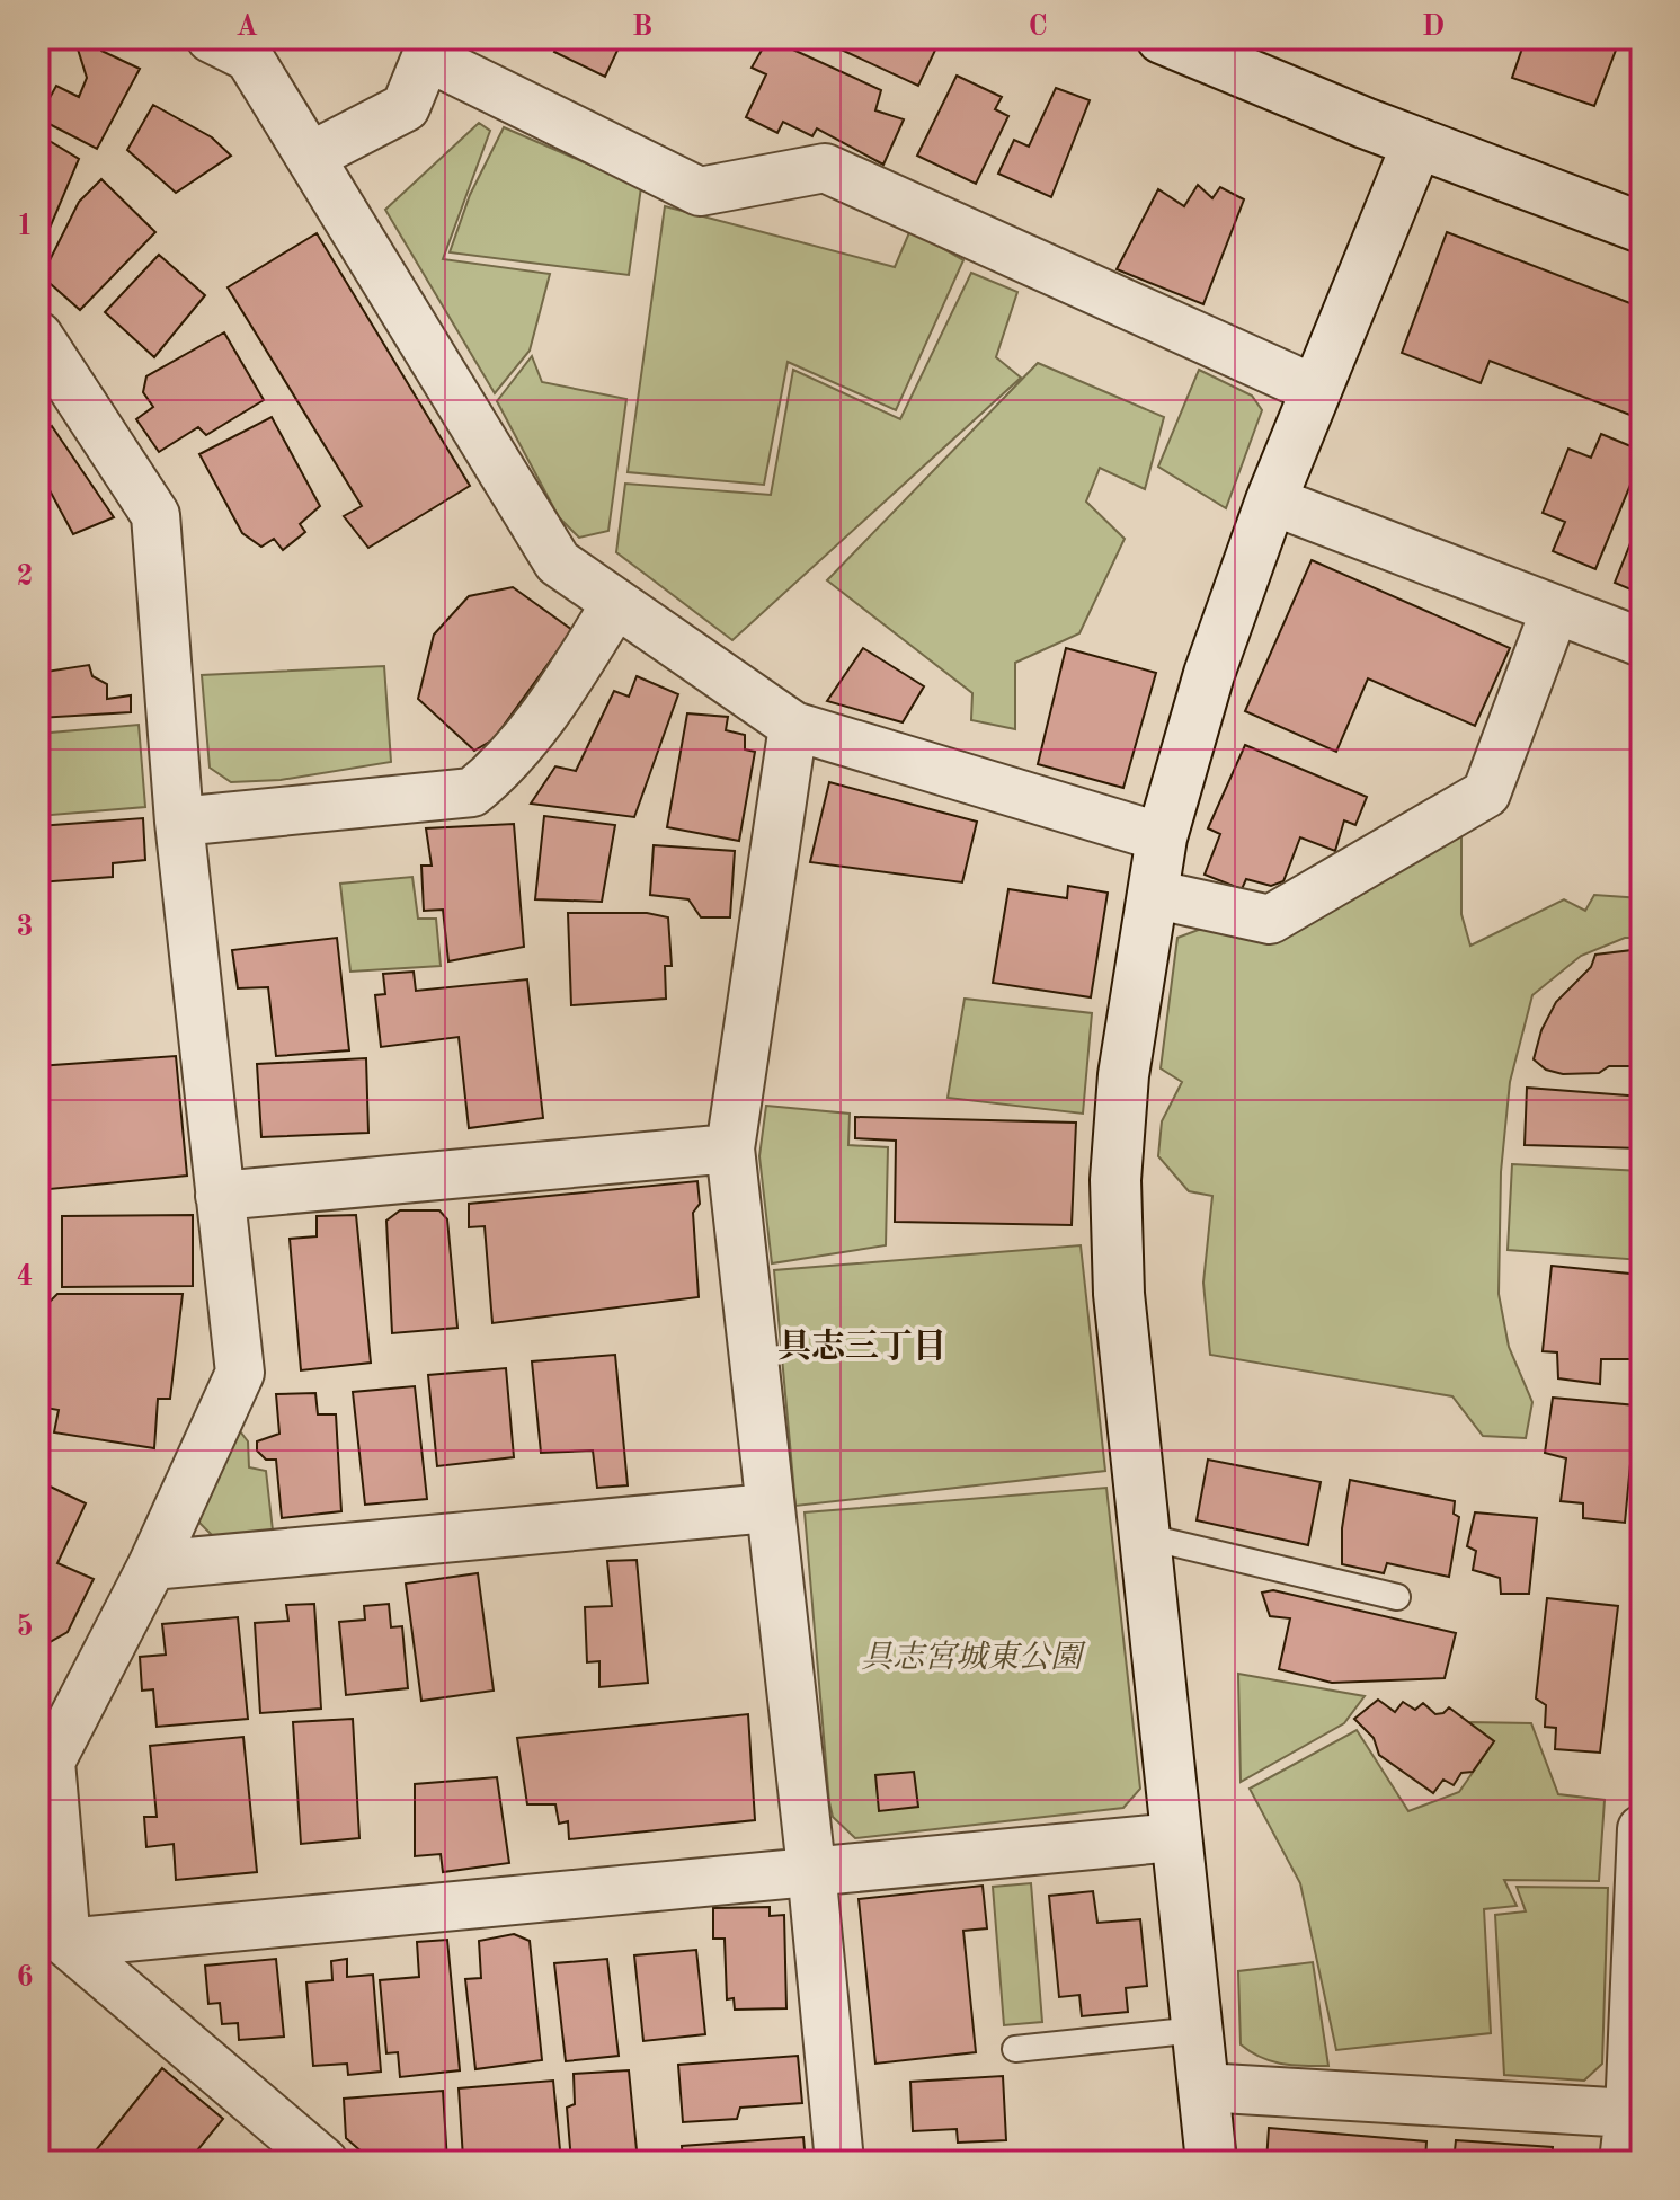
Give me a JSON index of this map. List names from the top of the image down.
{
  "districts": ["具志三丁目"],
  "parks": ["具志宮城東公園"],
  "grid": {
    "columns": [
      "A",
      "B",
      "C",
      "D"
    ],
    "rows": [
      "1",
      "2",
      "3",
      "4",
      "5",
      "6"
    ]
  }
}
